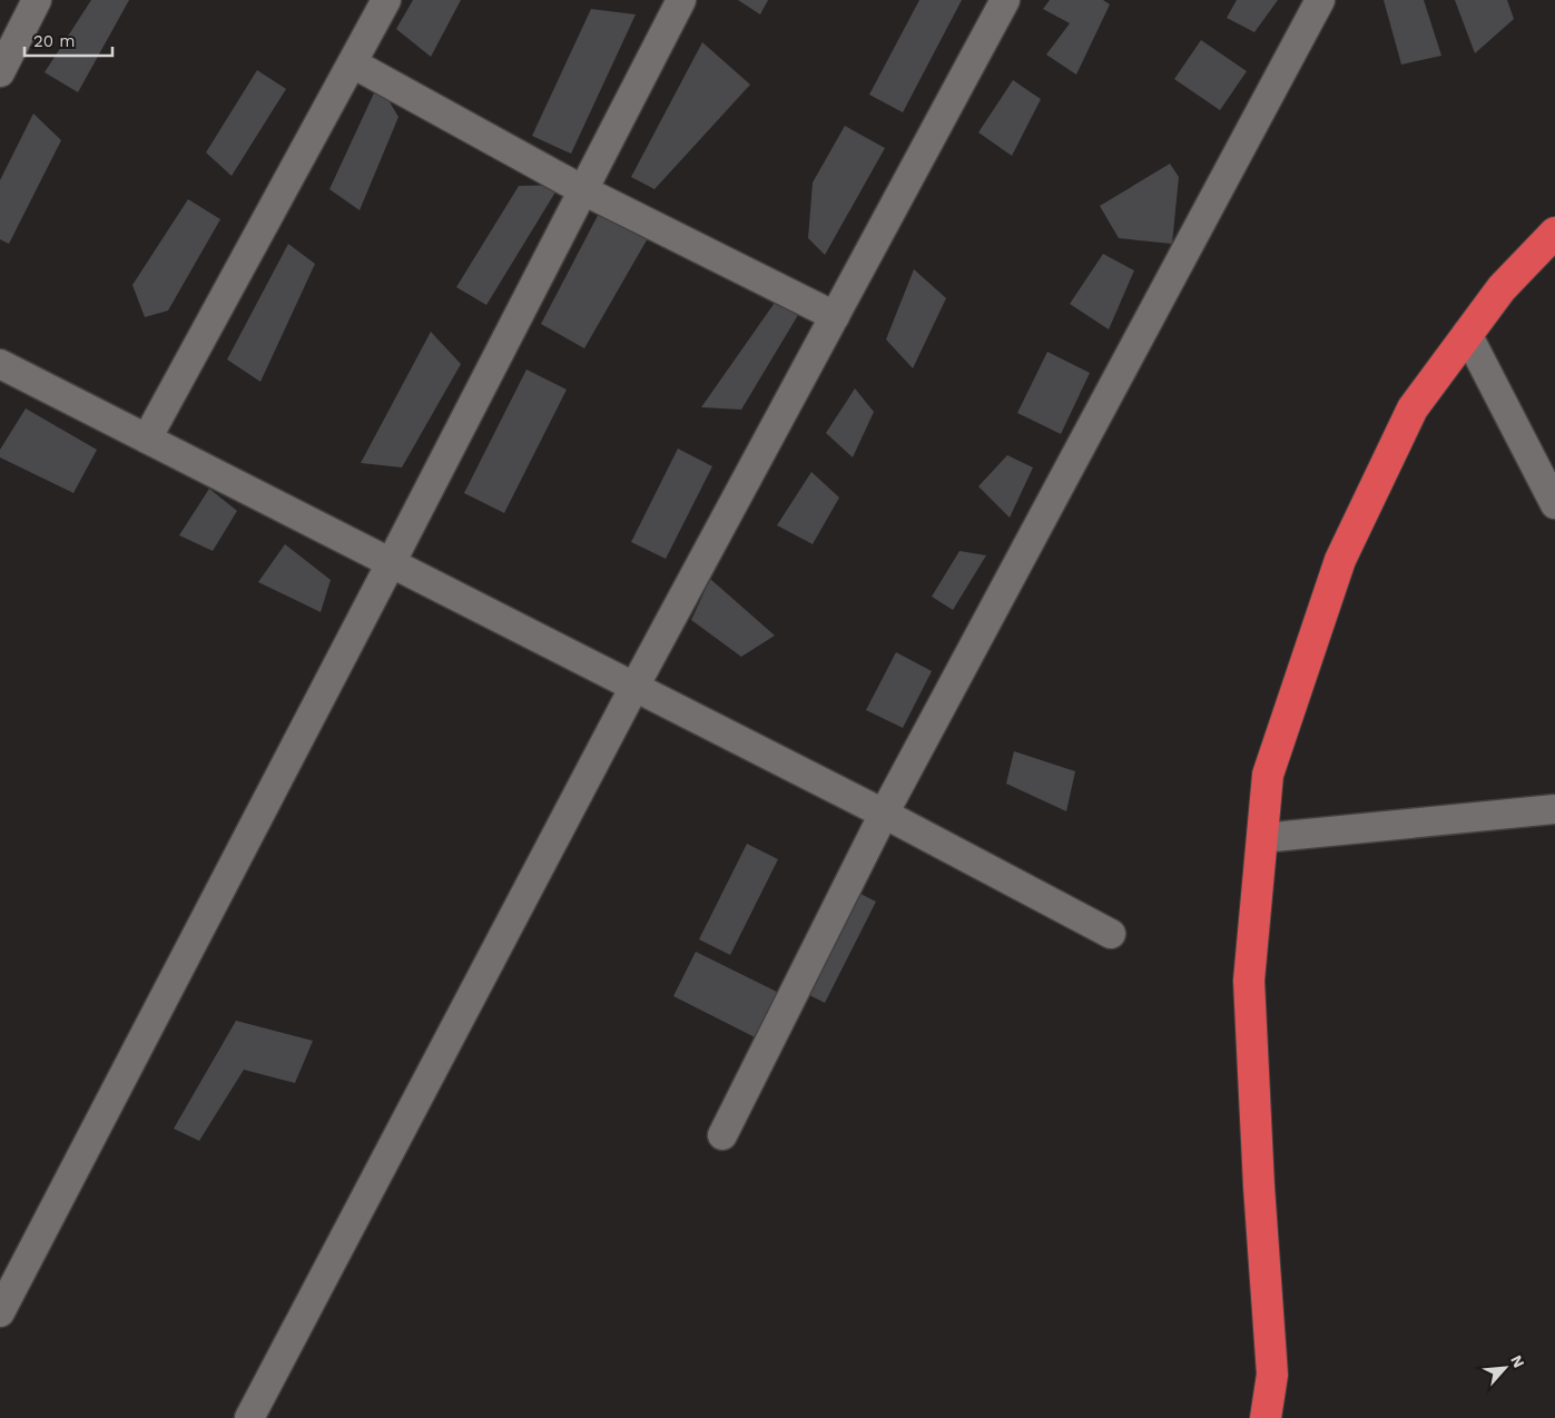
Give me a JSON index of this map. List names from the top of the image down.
{
  "scale_bar": "20 m",
  "north": "top right"
}
